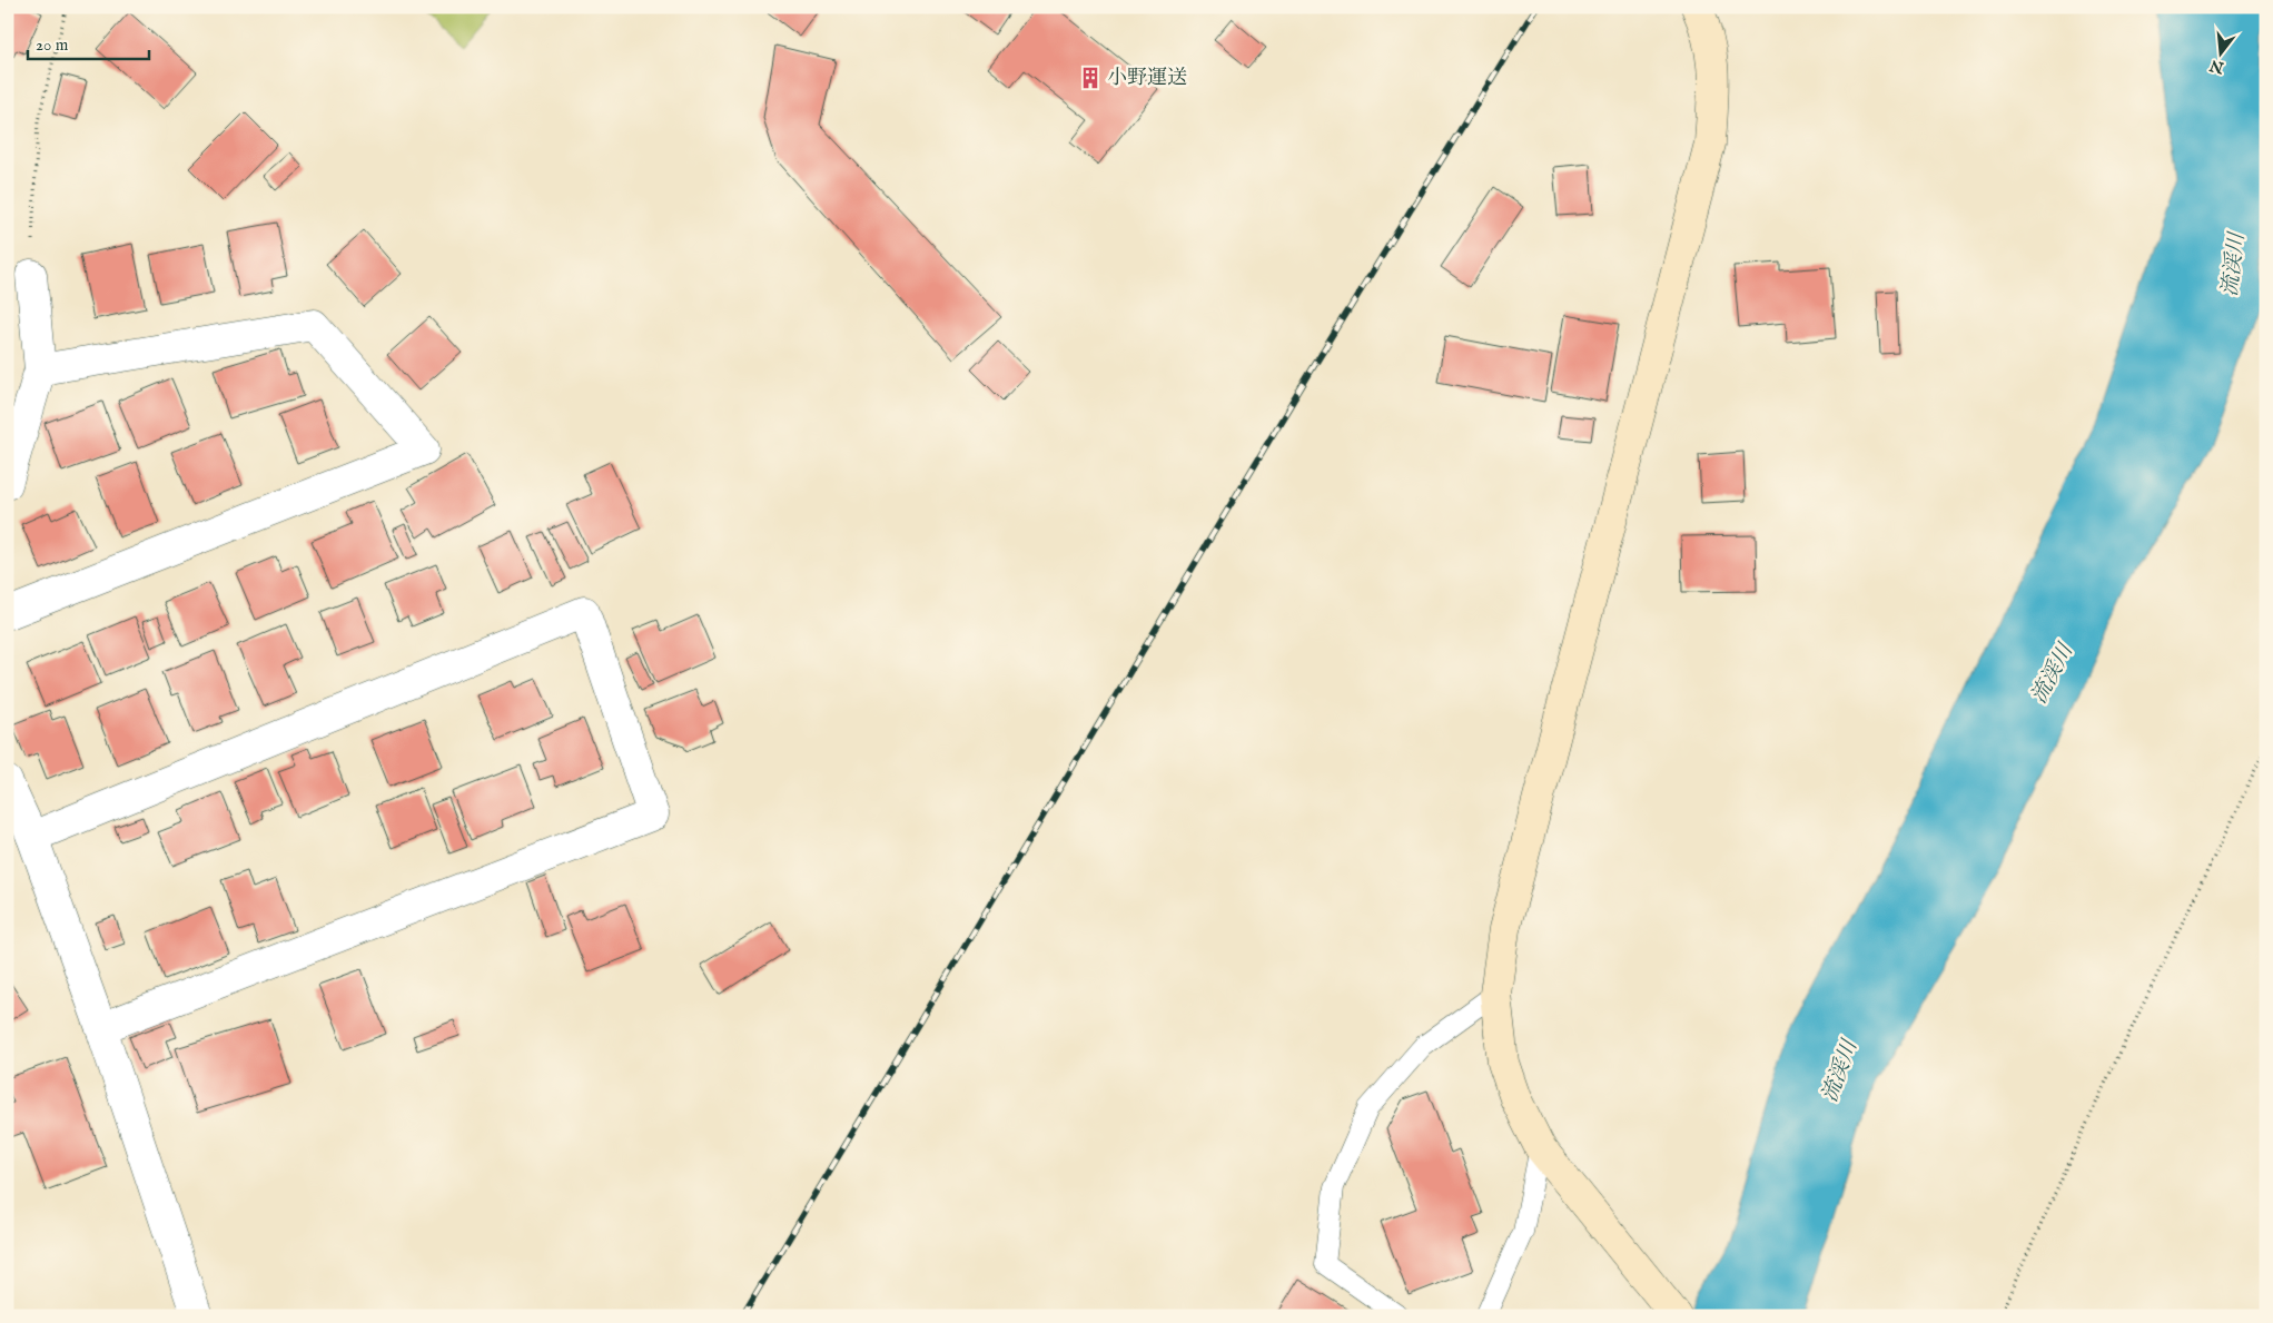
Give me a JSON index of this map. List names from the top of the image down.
{
  "water": ["流渓川"],
  "places": {
    "building": ["小野運送"]
  },
  "scale_bar": "20 m",
  "north": "bottom"
}
